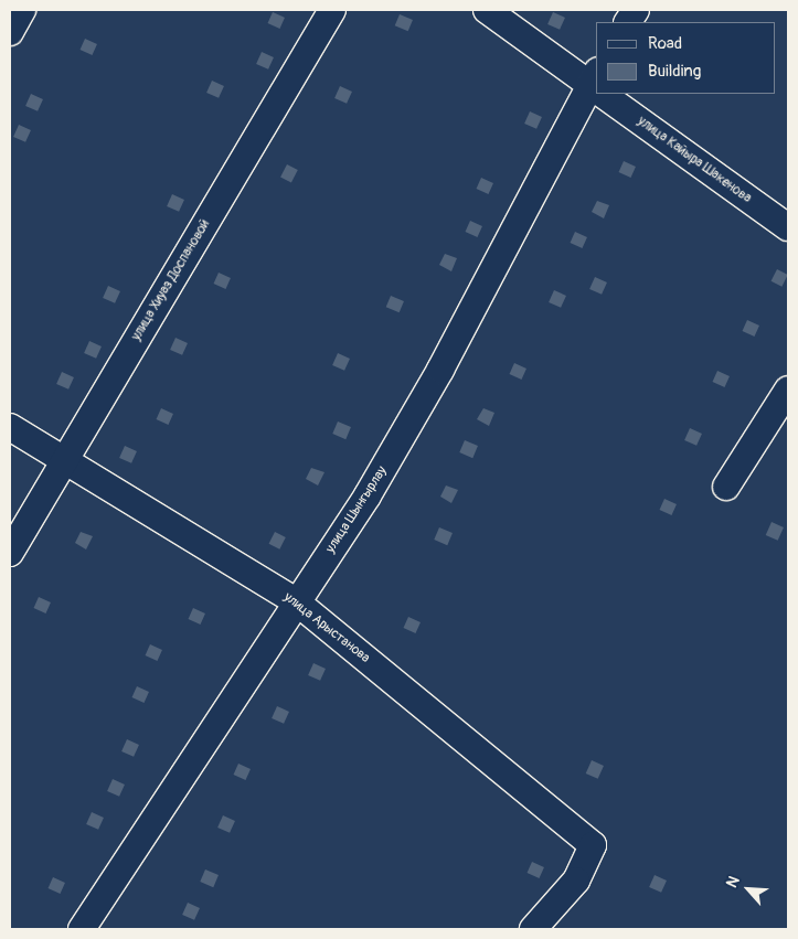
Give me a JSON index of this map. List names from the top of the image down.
{
  "streets": {
    "street": [
      "улица Кайыра Шакенова",
      "улица Хиуаз Доспановой",
      "улица Шынгырлау",
      "улица Арыстанова"
    ]
  },
  "crossings": [
    ["улица Кайыра Шакенова", "улица Шынгырлау"],
    ["улица Хиуаз Доспановой", "улица Арыстанова"],
    ["улица Шынгырлау", "улица Арыстанова"]
  ],
  "legend": ["Road", "Building"],
  "north": "top left"
}
